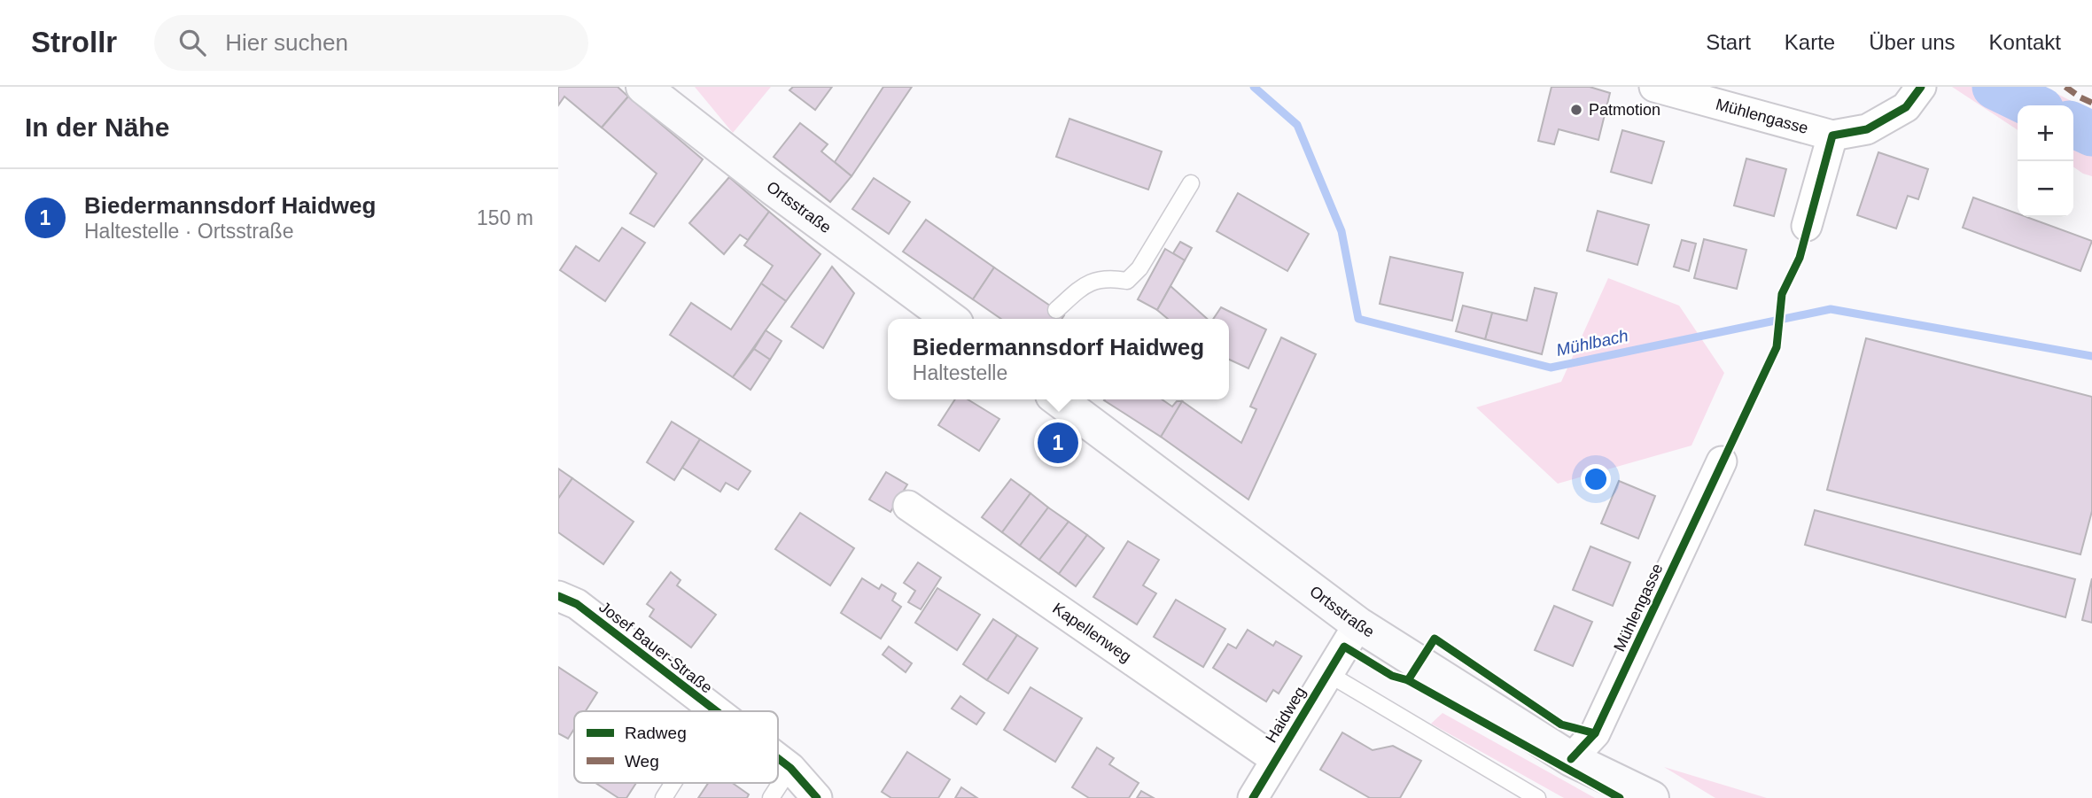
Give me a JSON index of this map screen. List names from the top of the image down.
{
  "streets": {
    "street": [
      "Mühlengasse",
      "Ortsstraße",
      "Kapellenweg",
      "Josef Bauer-Straße",
      "Haidweg"
    ]
  },
  "crossings": [
    ["Mühlengasse", "Ortsstraße"],
    ["Ortsstraße", "Haidweg"],
    ["Kapellenweg", "Haidweg"]
  ],
  "water": ["Mühlbach"],
  "places": ["Patmotion"],
  "legend": ["Radweg", "Weg"],
  "page": {
    "header": "Strollr",
    "search": "Hier suchen",
    "nav": [
      "Start",
      "Karte",
      "Über uns",
      "Kontakt"
    ],
    "heading": "In der Nähe",
    "map_buttons": ["+", "−"],
    "list": [
      {
        "mark": "1",
        "name": "Biedermannsdorf Haidweg",
        "note": "Haltestelle · Ortsstraße",
        "value": "150 m"
      }
    ],
    "popup": ["Biedermannsdorf Haidweg", "Haltestelle"],
    "pins": "1"
  }
}
